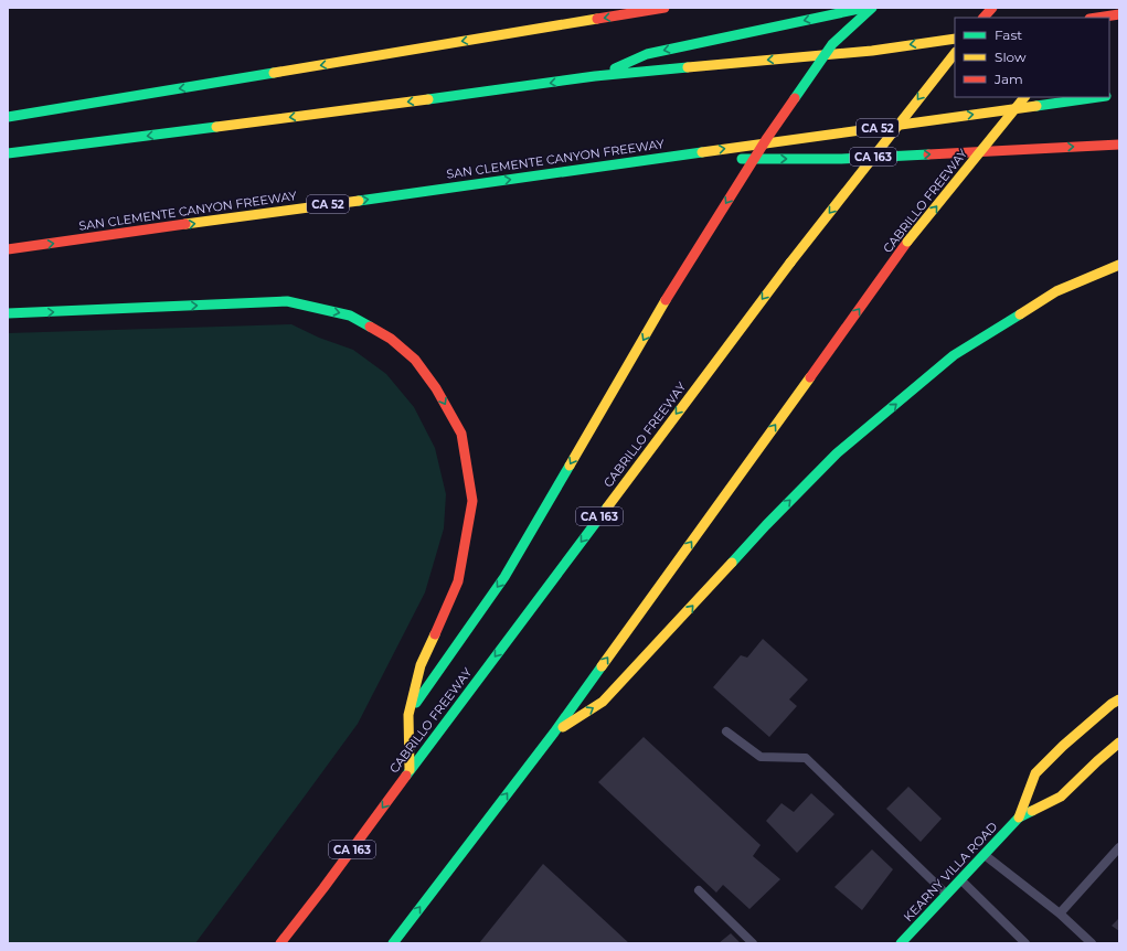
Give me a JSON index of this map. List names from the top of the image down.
{
  "streets": {
    "main road": [
      "CA 52",
      "CA 163",
      "SAN CLEMENTE CANYON FREEWAY",
      "CABRILLO FREEWAY",
      "KEARNY VILLA ROAD"
    ]
  },
  "legend": ["Fast", "Slow", "Jam"]
}
